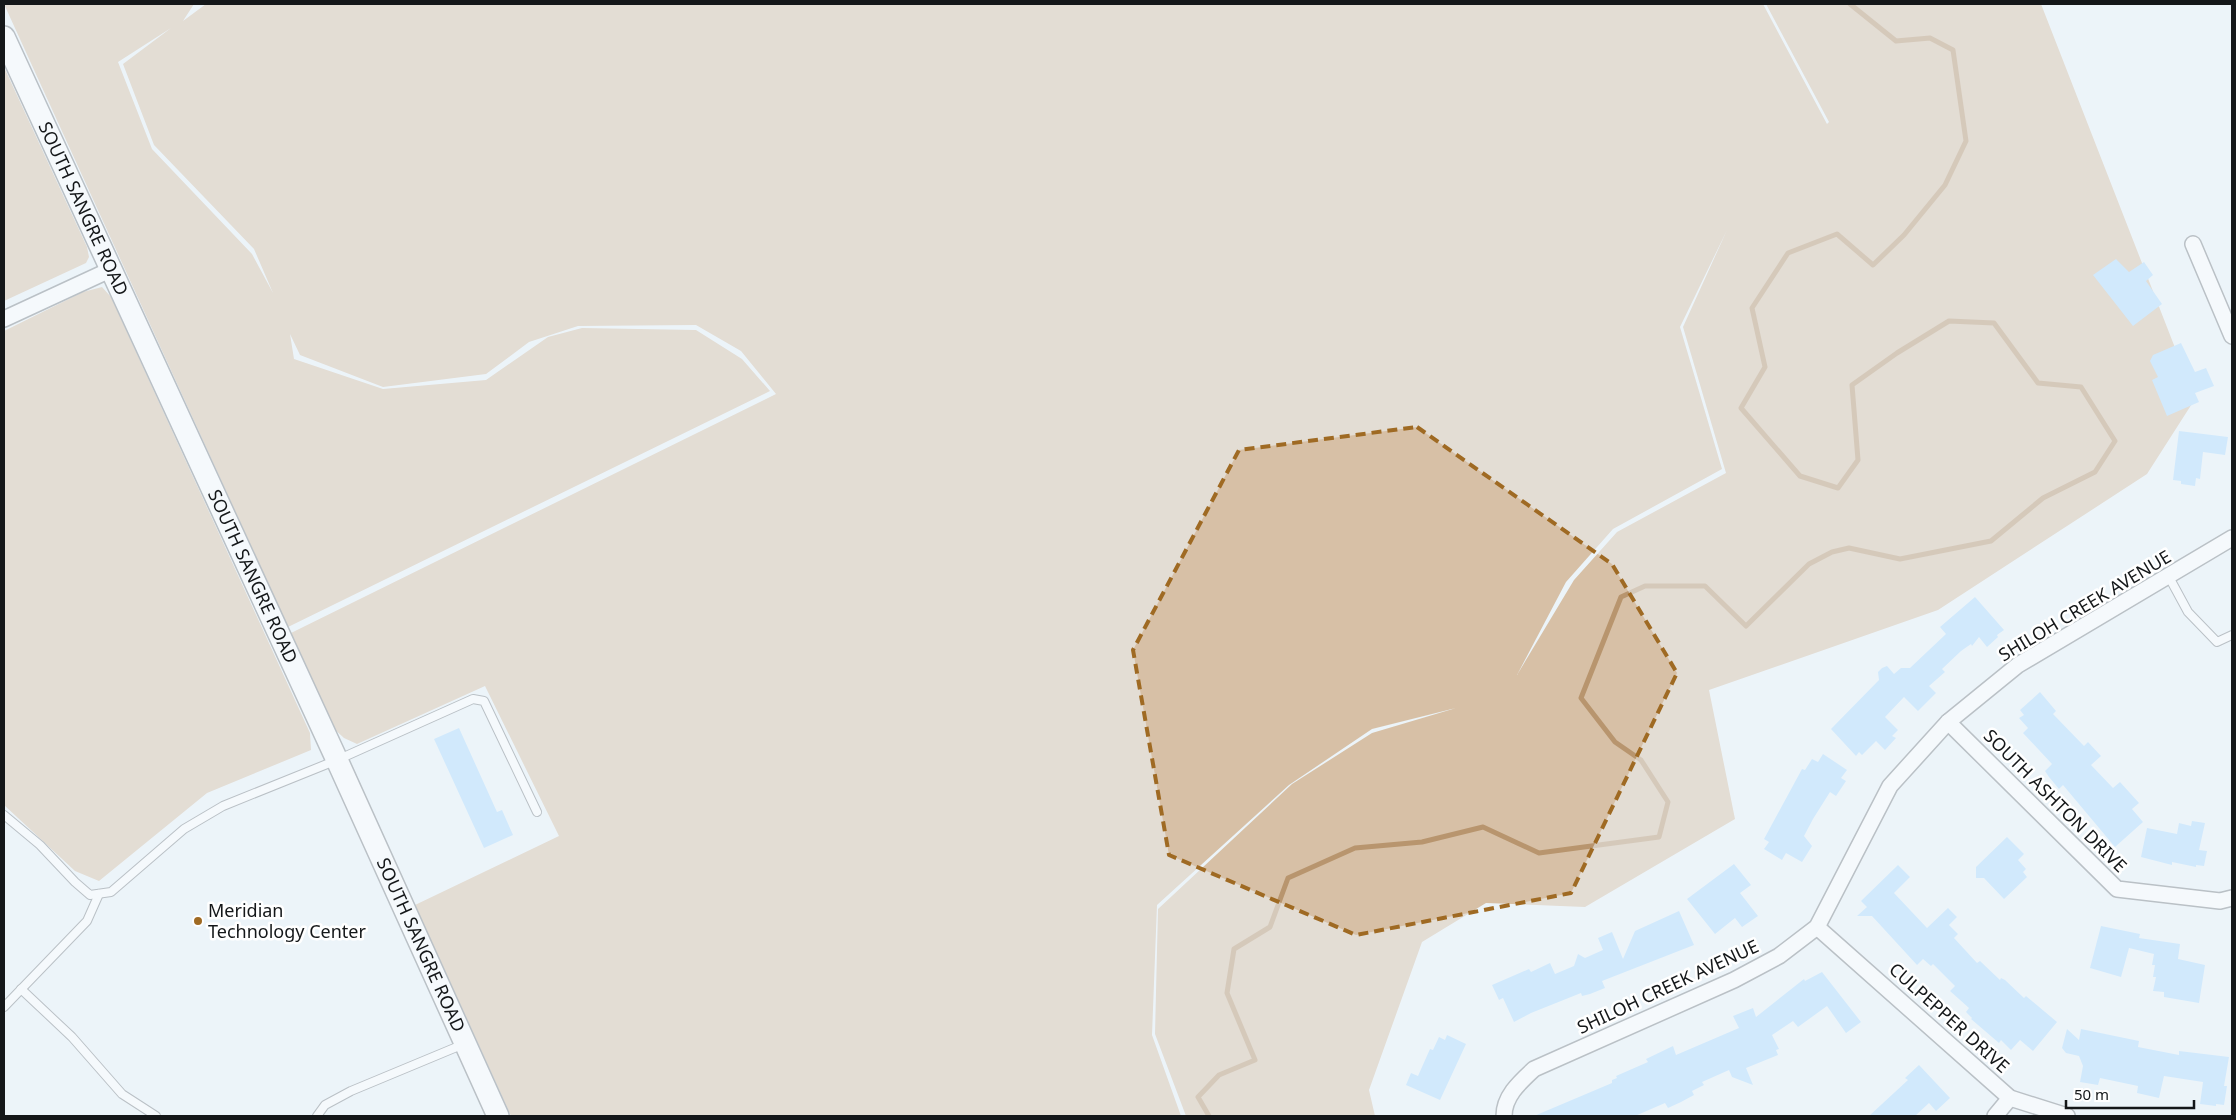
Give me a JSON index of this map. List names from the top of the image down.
{
  "streets": {
    "street": [
      "SOUTH SANGRE ROAD",
      "SHILOH CREEK AVENUE",
      "SOUTH ASHTON DRIVE",
      "CULPEPPER DRIVE"
    ]
  },
  "crossings": [
    ["SHILOH CREEK AVENUE", "SOUTH ASHTON DRIVE"],
    ["SHILOH CREEK AVENUE", "CULPEPPER DRIVE"]
  ],
  "places": ["Meridian Technology Center"],
  "scale_bar": "50 m"
}
